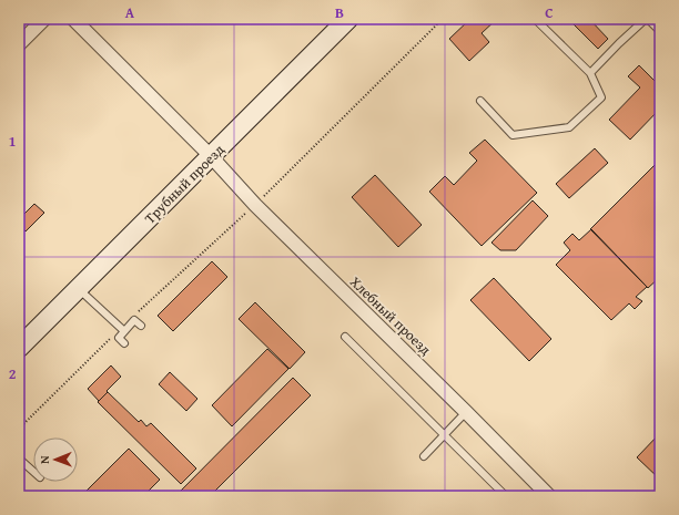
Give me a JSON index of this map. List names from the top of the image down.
{
  "streets": {
    "street": ["Трубный проезд", "Хлебный проезд"]
  },
  "crossings": [
    ["Трубный проезд", "Хлебный проезд"]
  ],
  "north": "left",
  "grid": {
    "columns": ["A", "B", "C"],
    "rows": ["1", "2"]
  }
}
